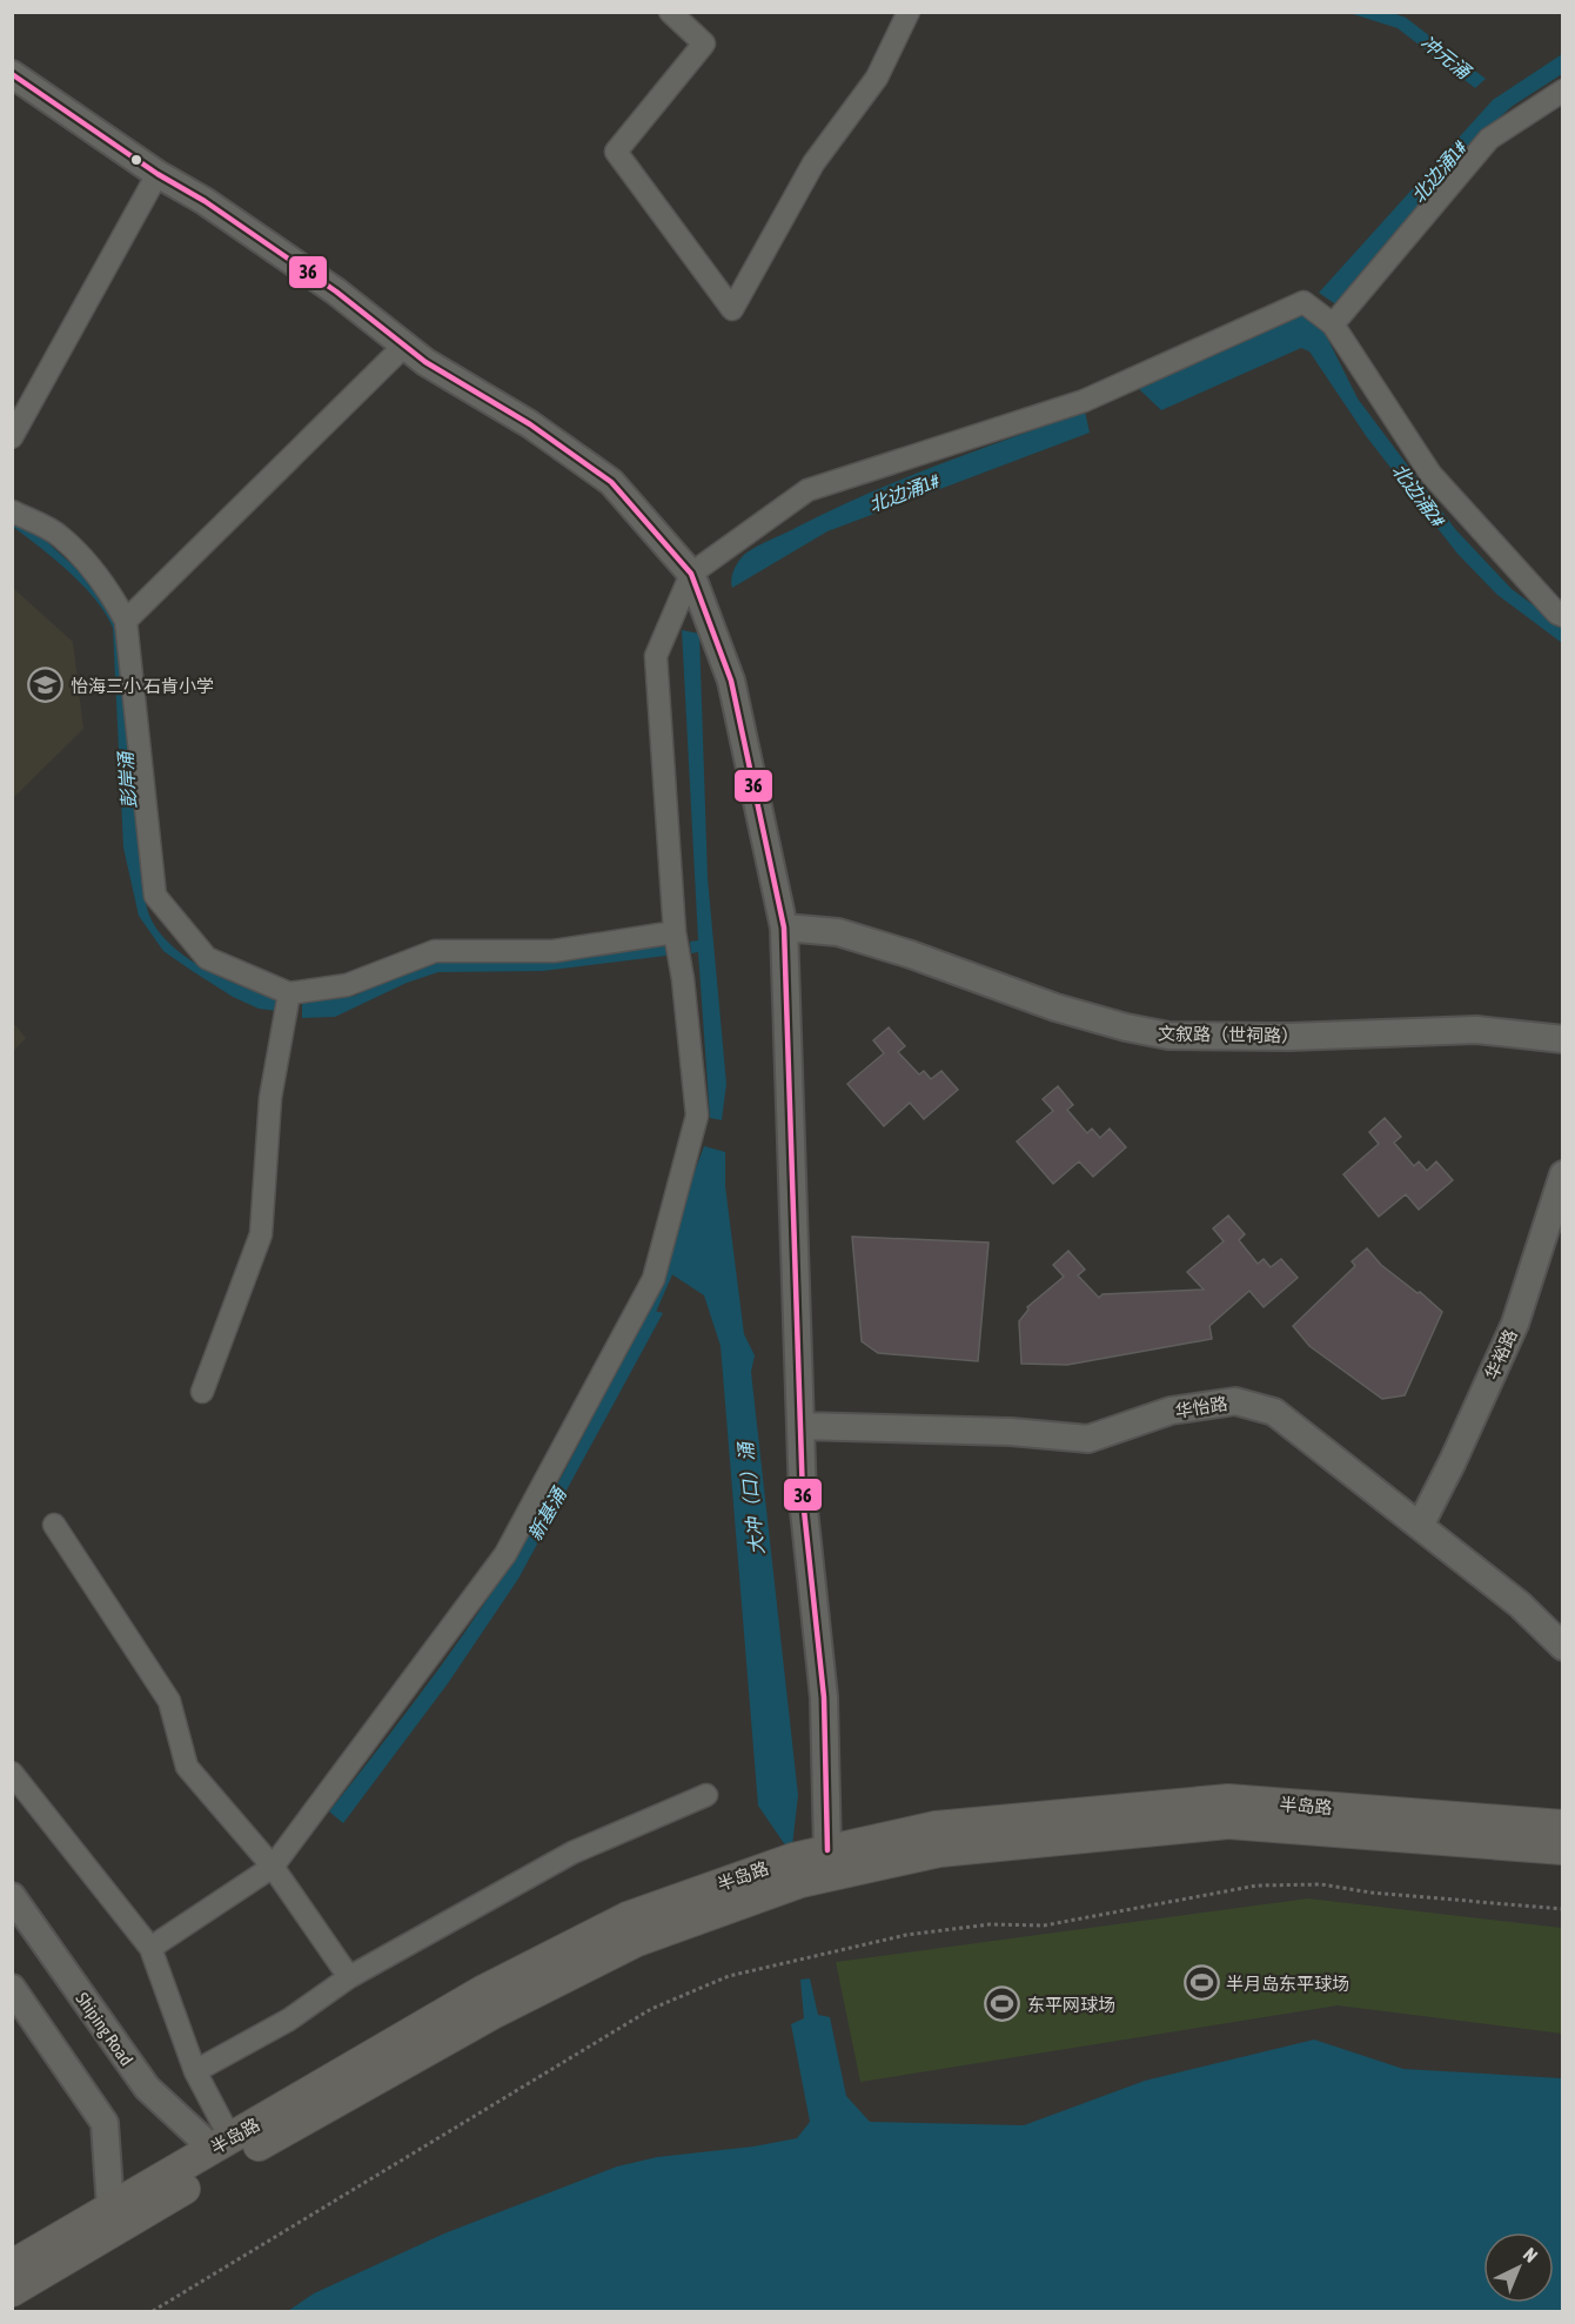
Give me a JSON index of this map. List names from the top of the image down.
{
  "streets": {
    "main road": ["半岛路"],
    "street": [
      "文叙路（世祠路）",
      "华裕路",
      "华怡路",
      "Shiping Road"
    ]
  },
  "crossings": [
    ["华裕路", "华怡路"],
    ["半岛路", "Shiping Road"]
  ],
  "water": [
    "冲元涌",
    "北边涌1#",
    "北边涌2#",
    "彭岸涌",
    "大冲（口）涌",
    "新基涌"
  ],
  "places": {
    "school or university": ["怡海三小 石肯小学"],
    "sports": ["半月岛东平球场", "东平网球场"]
  },
  "lines": ["transit line 36"],
  "north": "top right"
}
